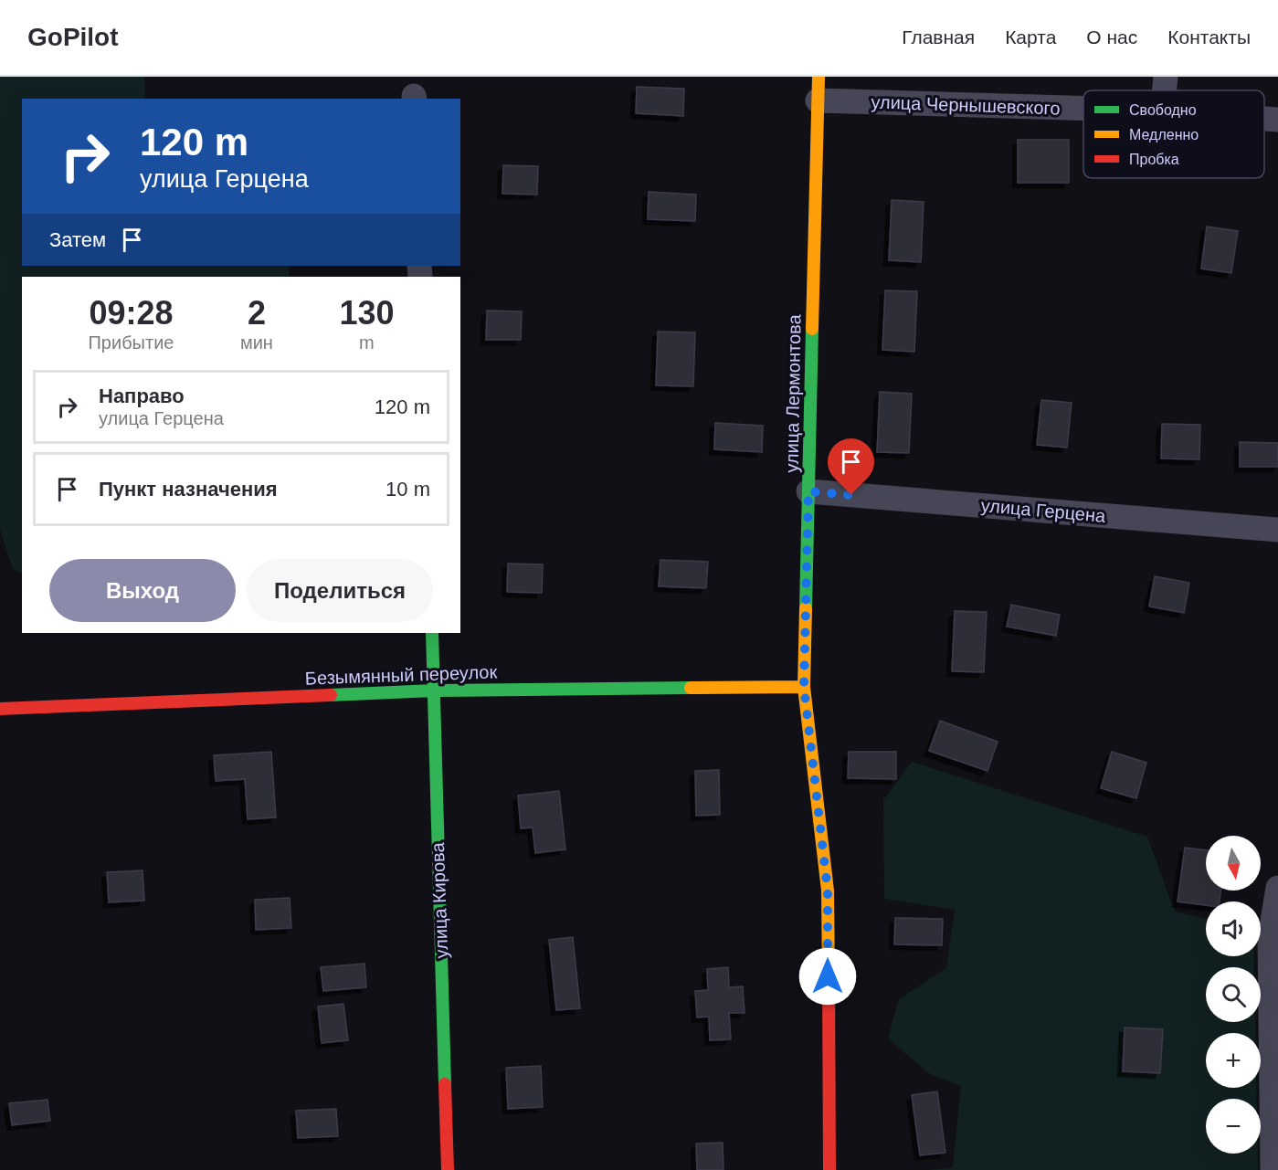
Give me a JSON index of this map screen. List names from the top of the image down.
{
  "streets": {
    "street": [
      "улица Чернышевского",
      "улица Лермонтова",
      "улица Герцена",
      "Безымянный переулок",
      "улица Кирова"
    ]
  },
  "crossings": [
    ["улица Чернышевского", "улица Лермонтова"],
    ["улица Лермонтова", "улица Герцена"],
    ["улица Лермонтова", "Безымянный переулок"],
    ["Безымянный переулок", "улица Кирова"]
  ],
  "legend": ["Свободно", "Медленно", "Пробка"],
  "north": "bottom",
  "page": {
    "header": "GoPilot",
    "nav": [
      "Главная",
      "Карта",
      "О нас",
      "Контакты"
    ],
    "turn": ["120 m", "улица Герцена"],
    "then": "Затем",
    "eta": [
      "09:28",
      "Прибытие",
      "2",
      "мин",
      "130",
      "m"
    ],
    "list": [
      {
        "name": "Направо",
        "note": "улица Герцена",
        "value": "120 m"
      },
      {
        "name": "Пункт назначения",
        "value": "10 m"
      }
    ],
    "buttons": ["Выход", "Поделиться"],
    "map_buttons": ["+", "−"]
  }
}
